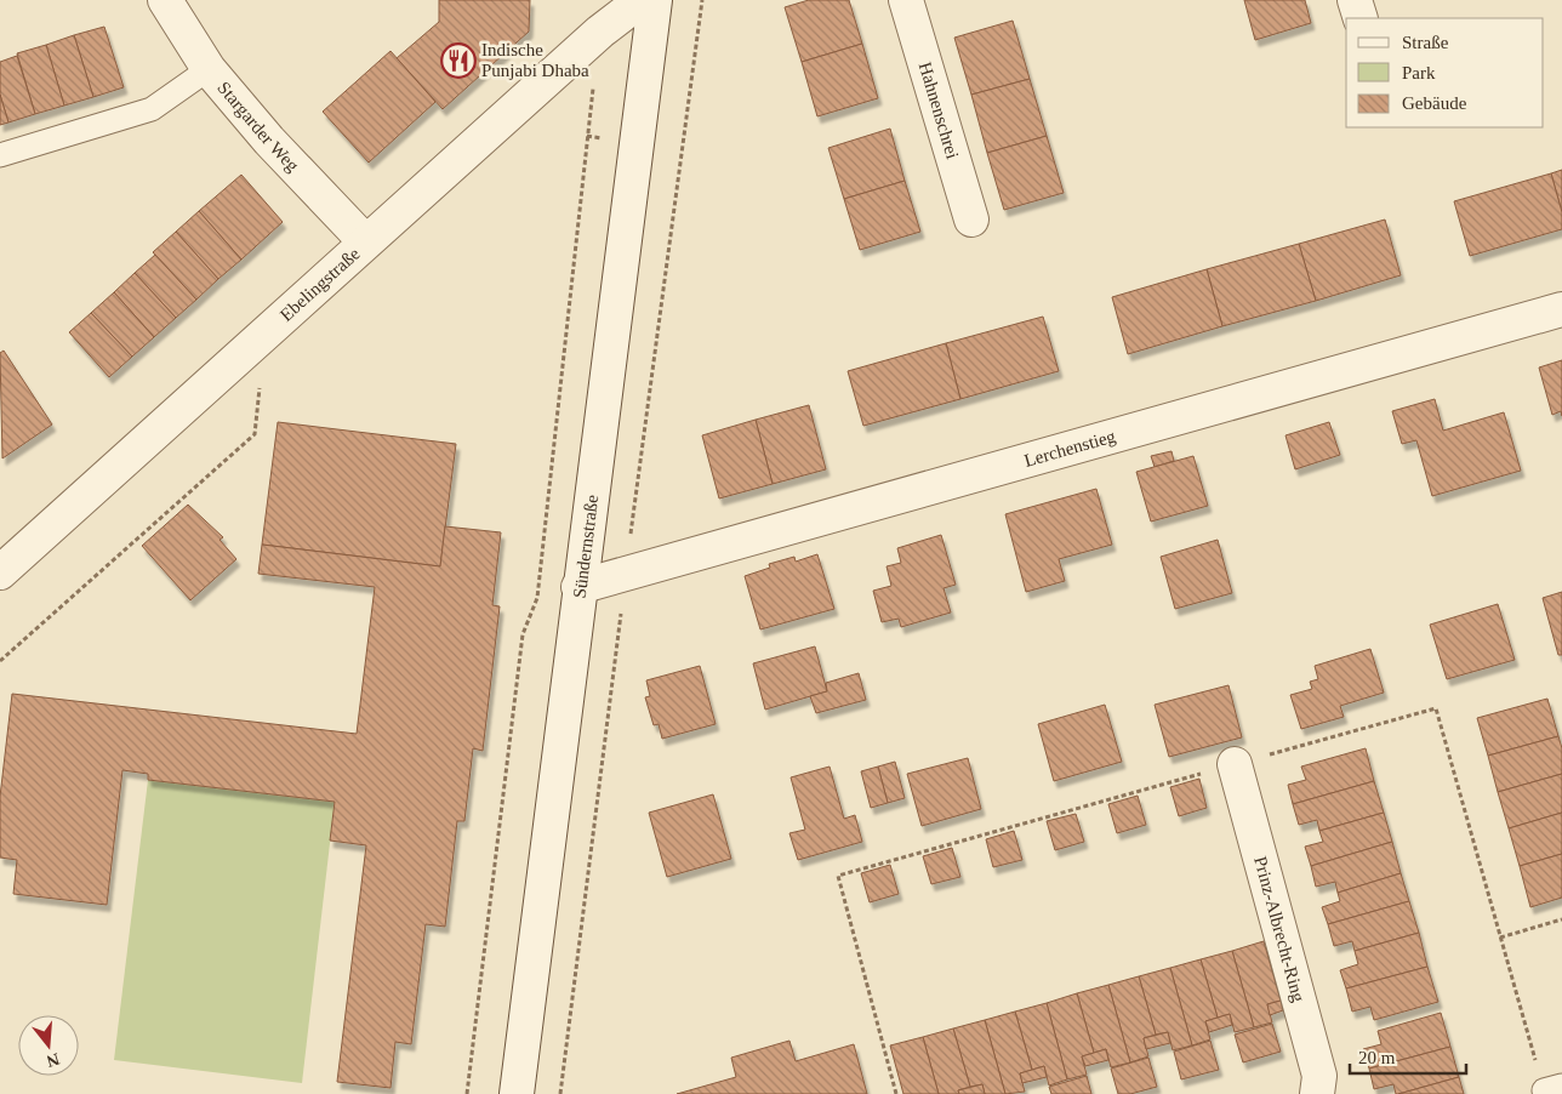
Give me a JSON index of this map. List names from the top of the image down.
{
  "streets": {
    "street": [
      "Hahnenschrei",
      "Stargarder Weg",
      "Ebelingstraße",
      "Lerchenstieg",
      "Sündernstraße",
      "Prinz-Albrecht-Ring"
    ]
  },
  "crossings": [
    ["Stargarder Weg", "Ebelingstraße"],
    ["Lerchenstieg", "Sündernstraße"]
  ],
  "places": {
    "restaurant": ["Indische Punjabi Dhaba"]
  },
  "legend": ["Straße", "Park", "Gebäude"],
  "scale_bar": "20 m",
  "north": "bottom"
}
